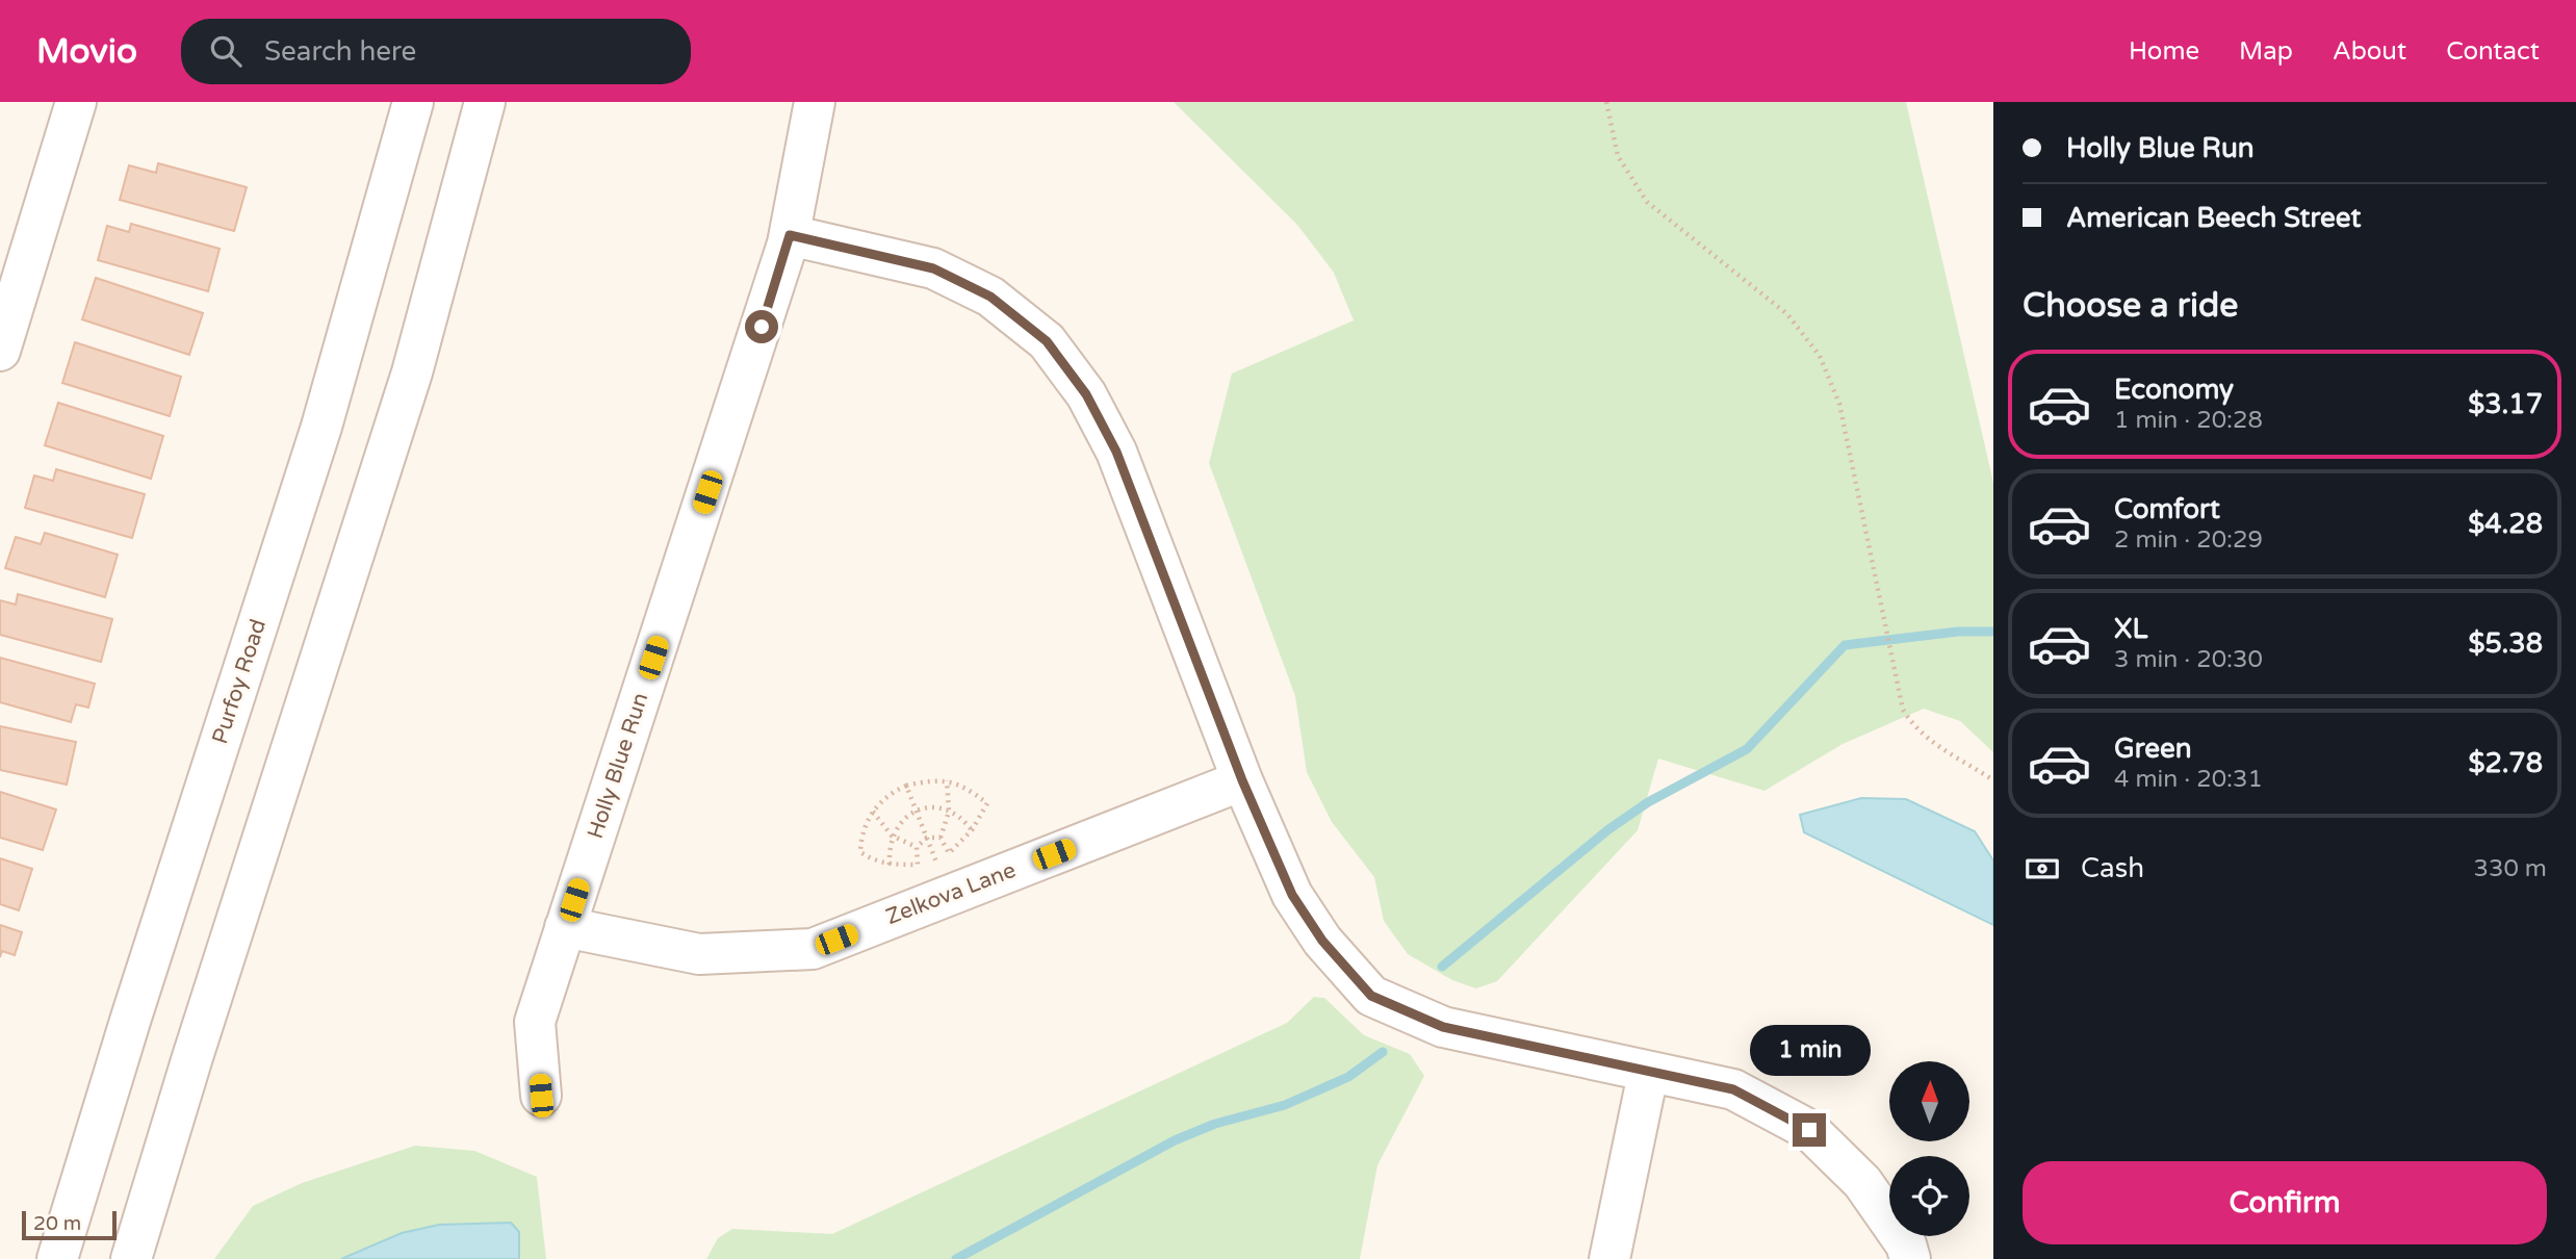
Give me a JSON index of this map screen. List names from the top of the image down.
{
  "streets": {
    "street": ["Purfoy Road", "Holly Blue Run", "Zelkova Lane"]
  },
  "crossings": [
    ["Holly Blue Run", "Zelkova Lane"]
  ],
  "scale_bar": "20 m",
  "north": "top",
  "page": {
    "header": "Movio",
    "search": "Search here",
    "nav": [
      "Home",
      "Map",
      "About",
      "Contact"
    ],
    "banner": ["Holly Blue Run", "American Beech Street"],
    "heading": "Choose a ride",
    "list": [
      {
        "name": "Economy",
        "note": "1 min · 20:28",
        "value": "$3.17"
      },
      {
        "name": "Comfort",
        "note": "2 min · 20:29",
        "value": "$4.28"
      },
      {
        "name": "XL",
        "note": "3 min · 20:30",
        "value": "$5.38"
      },
      {
        "name": "Green",
        "note": "4 min · 20:31",
        "value": "$2.78"
      }
    ],
    "pay": ["Cash", "330 m"],
    "bubble": "1 min",
    "buttons": "Confirm",
    "scale": "20 m"
  }
}
